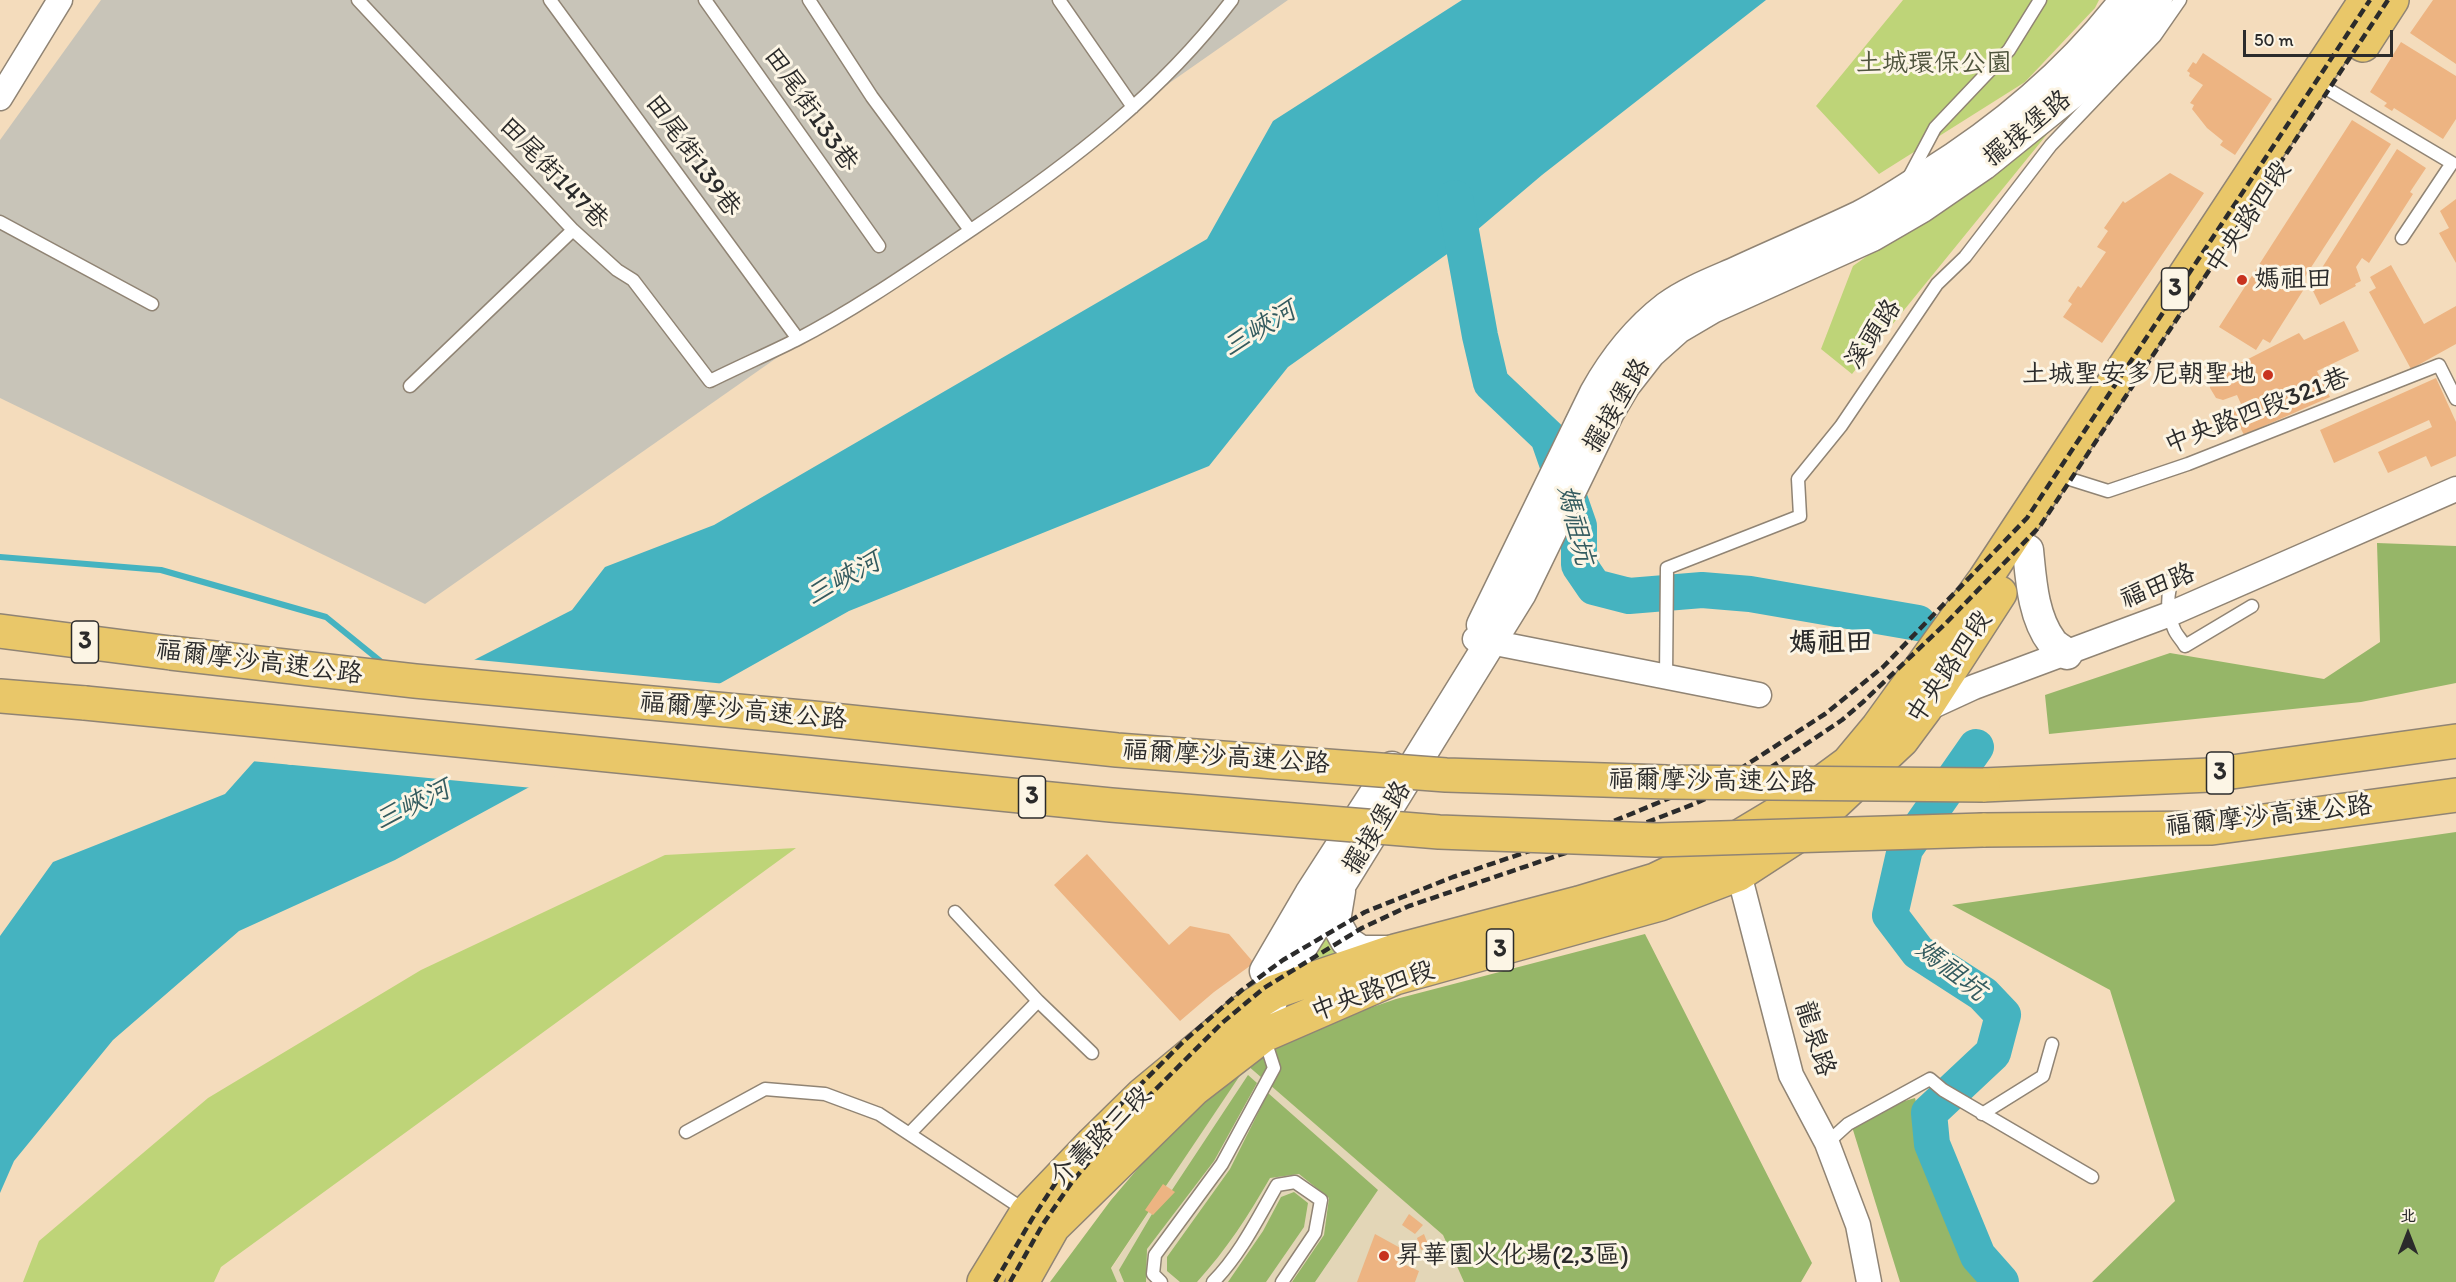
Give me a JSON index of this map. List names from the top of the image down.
{
  "streets": {
    "main road": [
      "中央路四段",
      "3",
      "福爾摩沙高速公路",
      "介壽路三段"
    ],
    "street": ["擺接堡路", "福田路", "龍泉路"],
    "lane": [
      "田尾街133巷",
      "田尾街139巷",
      "田尾街147巷",
      "溪頭路",
      "中央路四段321巷"
    ]
  },
  "crossings": [
    ["擺接堡路", "中央路四段"],
    ["擺接堡路", "介壽路三段"],
    ["田尾街139巷", "田尾街147巷"],
    ["中央路四段", "中央路四段321巷"],
    ["中央路四段", "福田路"],
    ["中央路四段", "龍泉路"],
    ["中央路四段", "介壽路三段"]
  ],
  "districts": ["媽祖田"],
  "water": ["三峽河", "媽祖坑"],
  "parks": ["土城環保公園"],
  "places": ["媽祖田", "土城聖安多尼朝聖地", "昇華園火化場(2,3區)"],
  "scale_bar": "50 m",
  "north": "top"
}
